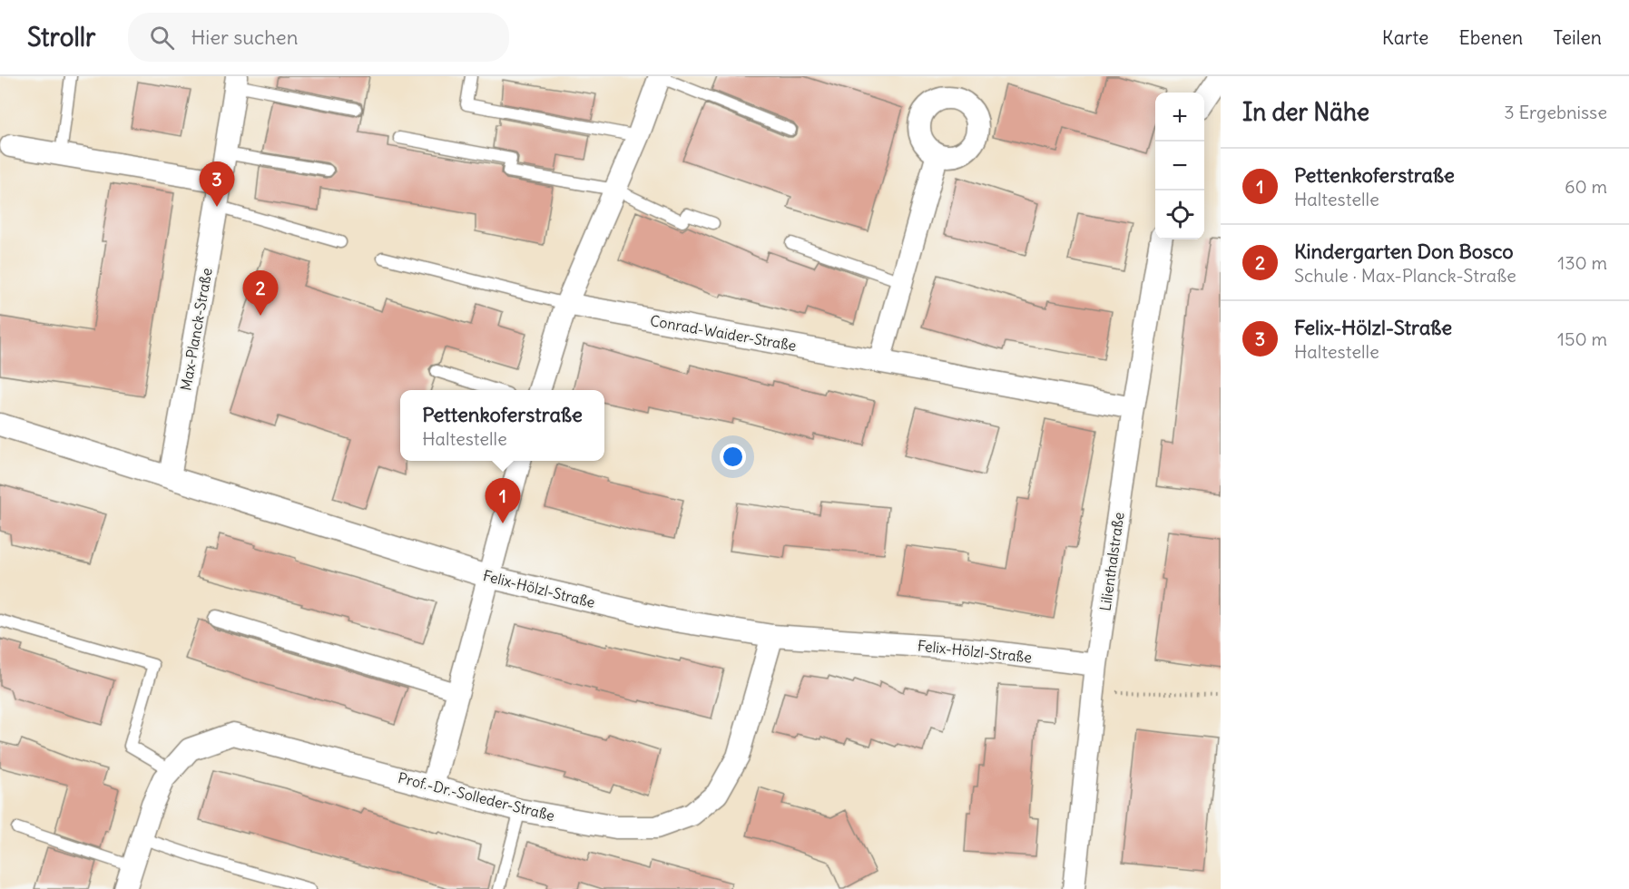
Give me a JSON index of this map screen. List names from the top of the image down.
{
  "streets": {
    "street": [
      "Max-Planck-Straße",
      "Conrad-Waider-Straße",
      "Lilienthalstraße",
      "Felix-Hölzl-Straße",
      "Prof.-Dr.-Solleder-Straße"
    ]
  },
  "crossings": [
    ["Max-Planck-Straße", "Felix-Hölzl-Straße"],
    ["Conrad-Waider-Straße", "Lilienthalstraße"],
    ["Lilienthalstraße", "Felix-Hölzl-Straße"],
    ["Felix-Hölzl-Straße", "Prof.-Dr.-Solleder-Straße"]
  ],
  "page": {
    "header": "Strollr",
    "search": "Hier suchen",
    "nav": ["Karte", "Ebenen", "Teilen"],
    "heading": ["In der Nähe", "3 Ergebnisse"],
    "map_buttons": ["+", "−"],
    "list": [
      {
        "mark": "1",
        "name": "Pettenkoferstraße",
        "note": "Haltestelle",
        "value": "60 m"
      },
      {
        "mark": "2",
        "name": "Kindergarten Don Bosco",
        "note": "Schule · Max-Planck-Straße",
        "value": "130 m"
      },
      {
        "mark": "3",
        "name": "Felix-Hölzl-Straße",
        "note": "Haltestelle",
        "value": "150 m"
      }
    ],
    "pins": ["3", "2", "1"],
    "popup": ["Pettenkoferstraße", "Haltestelle"]
  }
}
